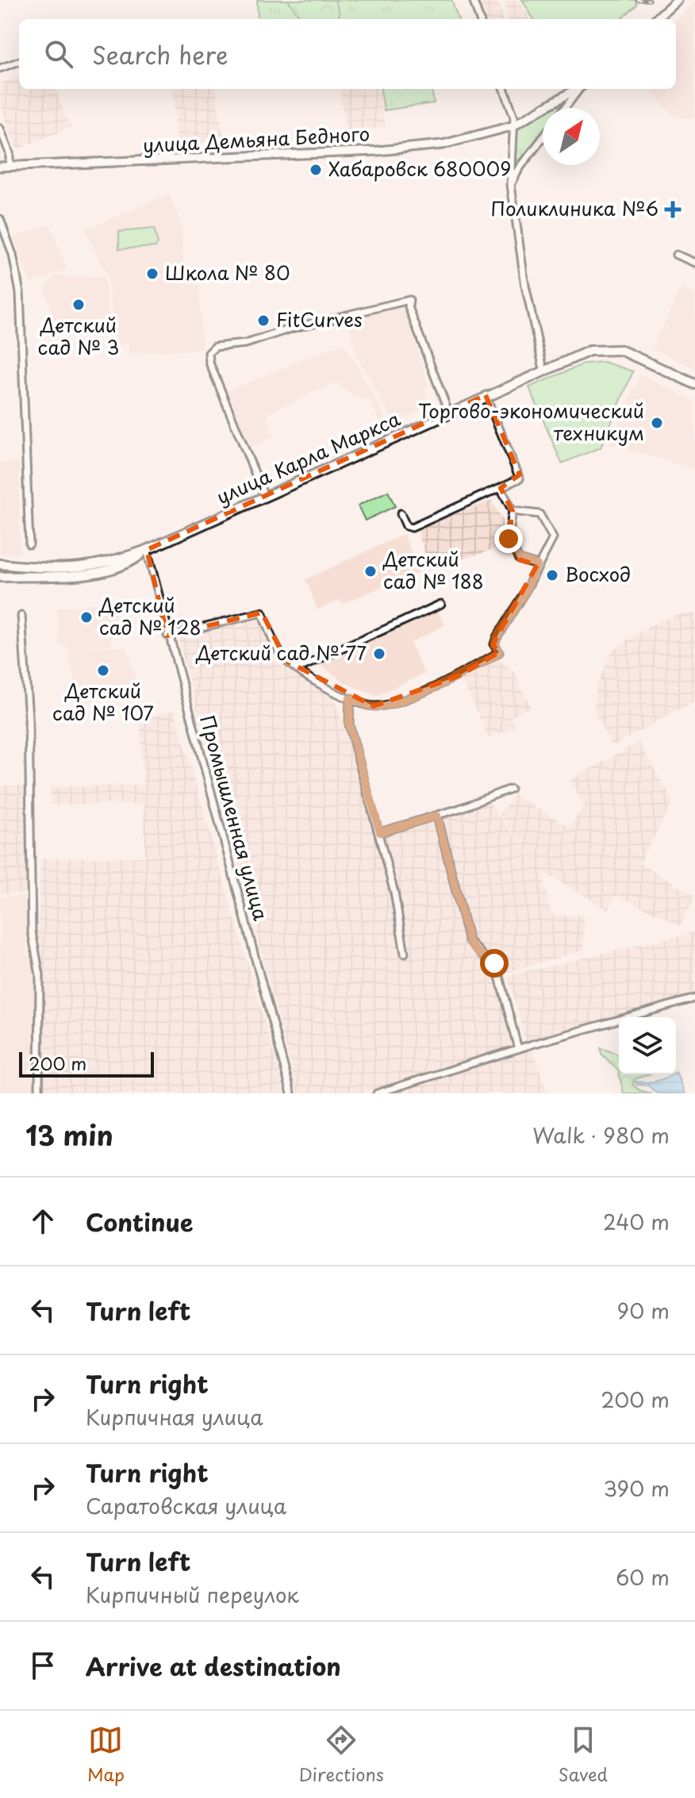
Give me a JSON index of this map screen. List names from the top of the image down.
{
  "streets": {
    "highway": ["улица Карла Маркса"],
    "main road": ["улица Демьяна Бедного"],
    "street": ["Промышленная улица"]
  },
  "crossings": [
    ["улица Карла Маркса", "Промышленная улица"]
  ],
  "places": {
    "other": [
      "Хабаровск 680009",
      "Школа № 80",
      "Детский сад № 3",
      "FitCurves",
      "Торгово-экономический техникум",
      "Детский сад № 188",
      "Восход",
      "Детский сад № 128",
      "Детский сад № 77",
      "Детский сад № 107"
    ],
    "health": ["Поликлиника №6"]
  },
  "scale_bar": "200 m",
  "north": "top right",
  "page": {
    "search": "Search here",
    "scale": "200 m",
    "heading": ["13 min", "Walk · 980 m"],
    "list": [
      ["Continue", "240 m"],
      ["Turn left", "90 m"],
      ["Turn right", "Кирпичная улица", "200 m"],
      ["Turn right", "Саратовская улица", "390 m"],
      ["Turn left", "Кирпичный переулок", "60 m"],
      "Arrive at destination"
    ],
    "nav": ["Map", "Directions", "Saved"]
  }
}
